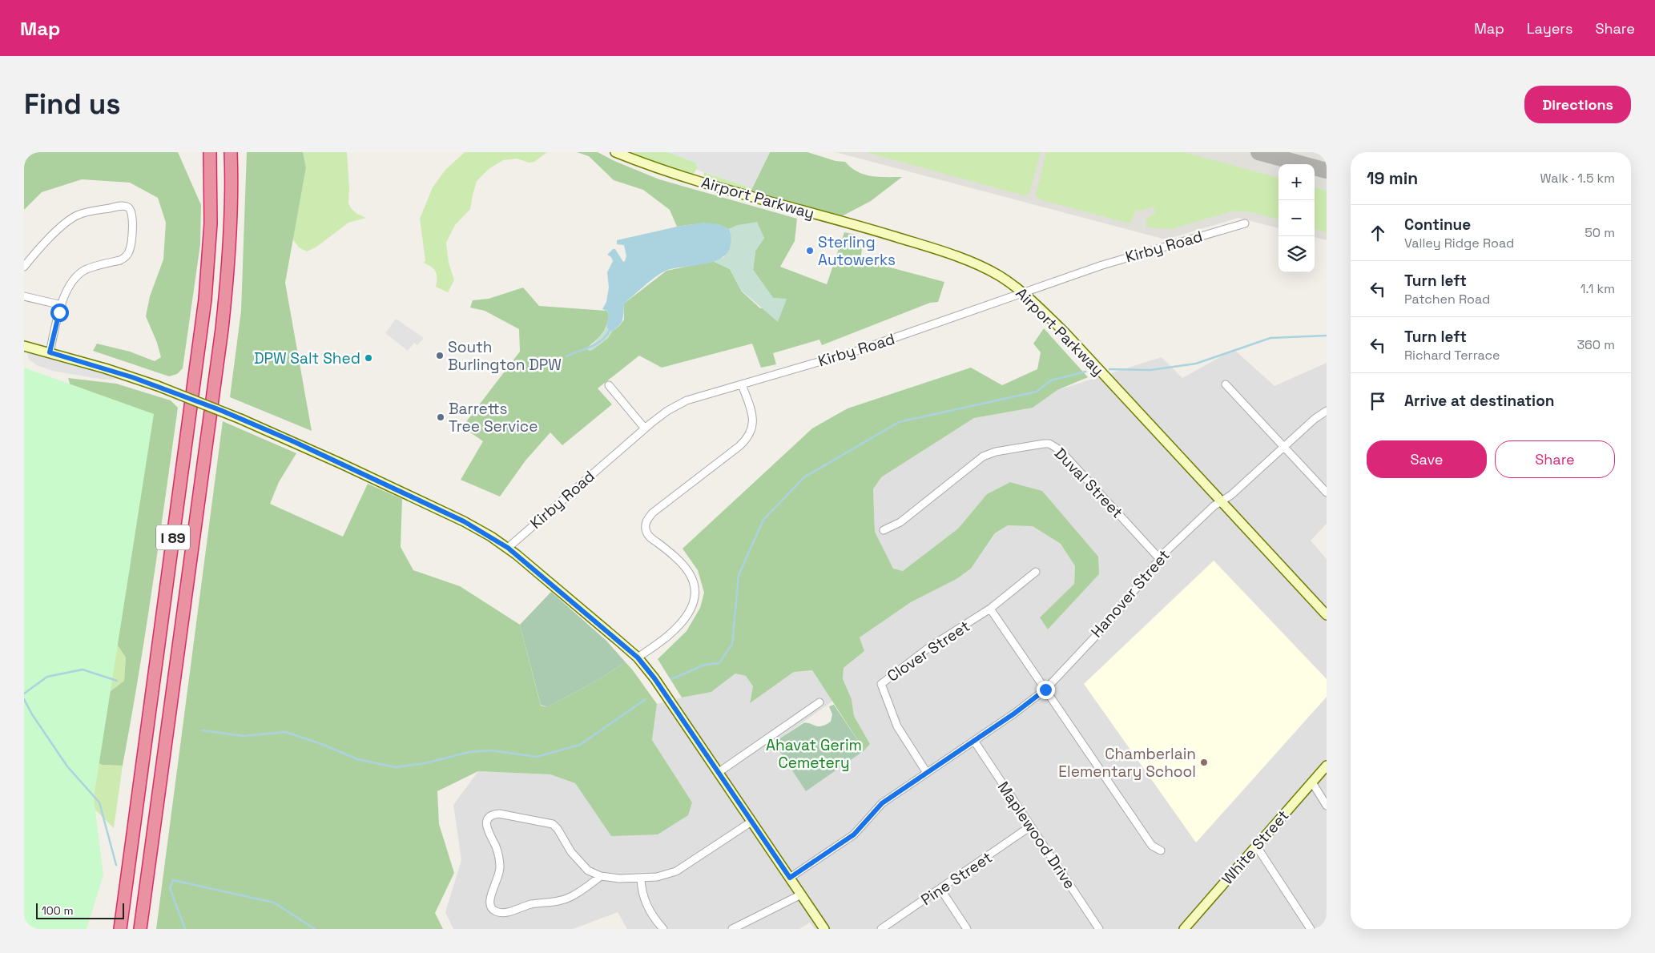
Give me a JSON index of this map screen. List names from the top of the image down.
{
  "streets": {
    "highway": ["I 89"],
    "street": [
      "Airport Parkway",
      "Kirby Road",
      "Duval Street",
      "Hanover Street",
      "Clover Street",
      "Maplewood Drive",
      "White Street",
      "Pine Street"
    ]
  },
  "crossings": [
    ["Airport Parkway", "Kirby Road"],
    ["Airport Parkway", "Hanover Street"],
    ["Duval Street", "Hanover Street"],
    ["Hanover Street", "Clover Street"],
    ["Hanover Street", "Maplewood Drive"],
    ["Maplewood Drive", "Pine Street"]
  ],
  "parks": ["Ahavat Gerim Cemetery"],
  "places": [
    "Sterling Autowerks",
    "South Burlington DPW",
    "DPW Salt Shed",
    "Barretts Tree Service",
    "Chamberlain Elementary School"
  ],
  "scale_bar": "100 m",
  "page": {
    "header": "Map",
    "nav": ["Map", "Layers", "Share"],
    "buttons": [
      "Directions",
      ["Save", "Share"]
    ],
    "title": "Find us",
    "heading": ["19 min", "Walk · 1.5 km"],
    "map_buttons": ["+", "−"],
    "list": [
      ["Continue", "Valley Ridge Road", "50 m"],
      ["Turn left", "Patchen Road", "1.1 km"],
      ["Turn left", "Richard Terrace", "360 m"],
      "Arrive at destination"
    ],
    "scale": "100 m"
  }
}
